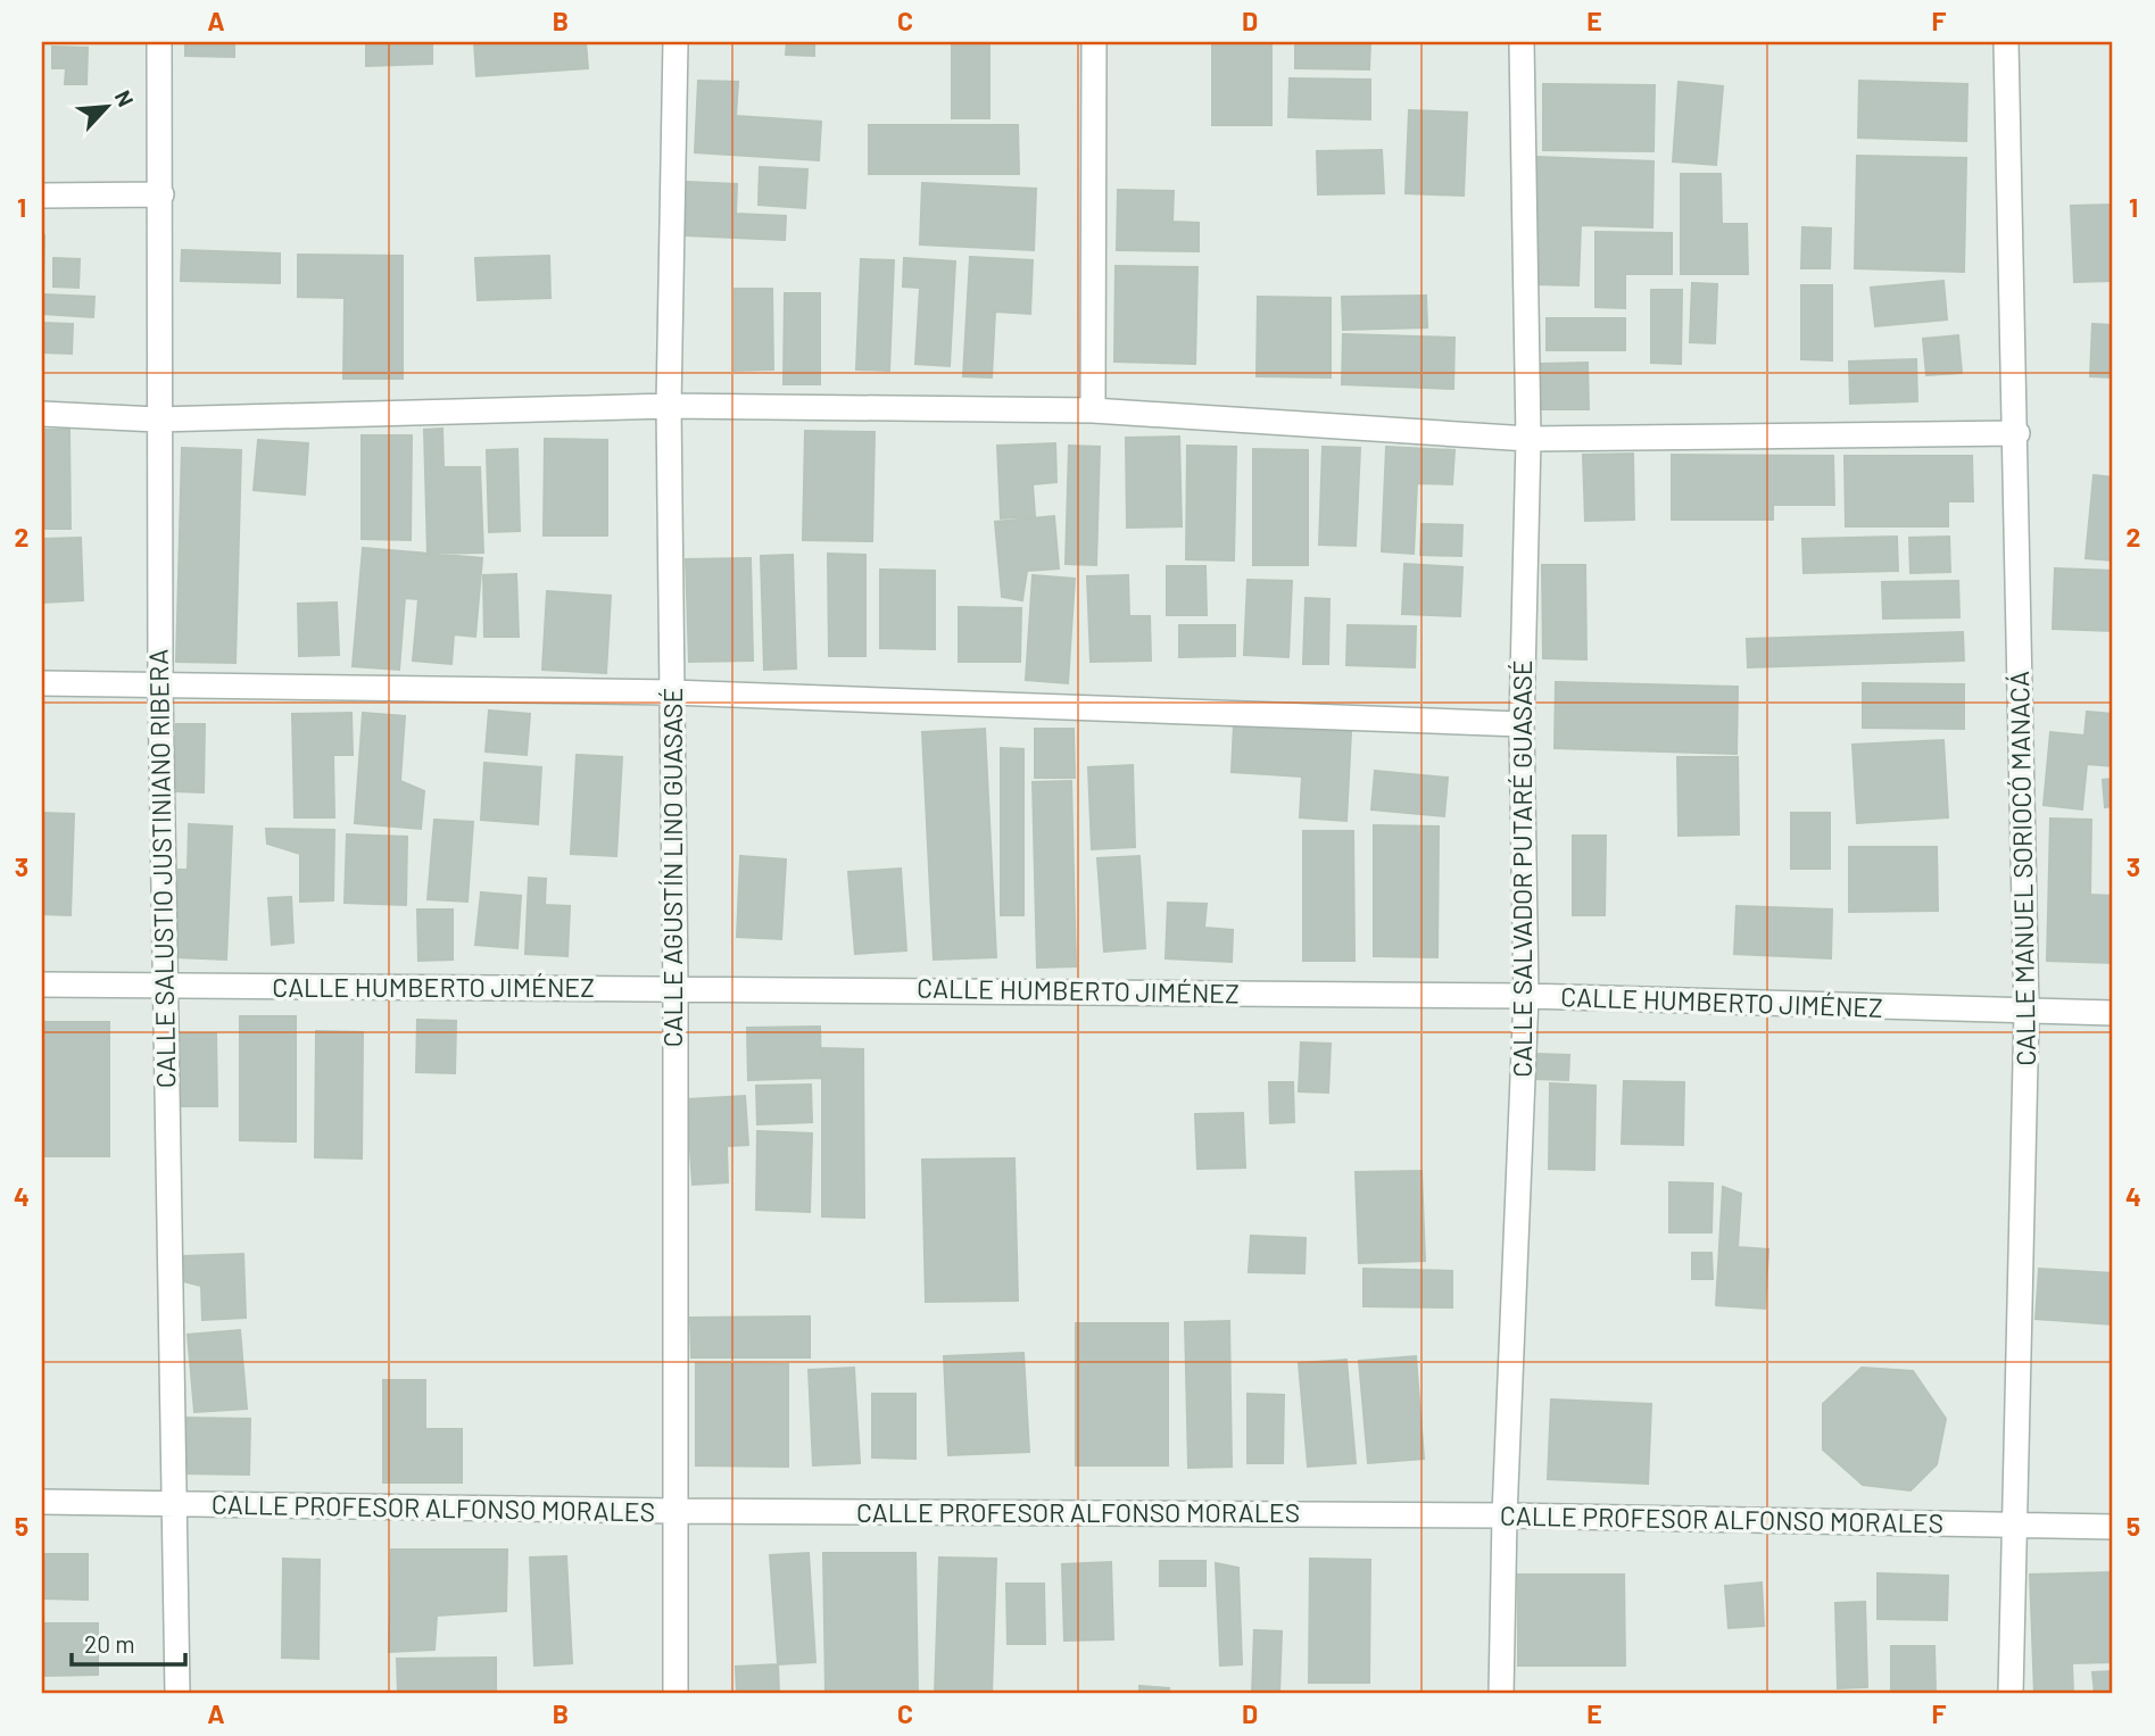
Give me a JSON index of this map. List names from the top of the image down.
{
  "streets": {
    "street": [
      "CALLE AGUSTÍN LINO GUASASÉ",
      "CALLE SALUSTIO JUSTINIANO RIBERA",
      "CALLE SALVADOR PUTARÉ GUASASÉ",
      "CALLE MANUEL SORIOCÓ MANACÁ",
      "CALLE HUMBERTO JIMÉNEZ",
      "CALLE PROFESOR ALFONSO MORALES"
    ]
  },
  "crossings": [
    ["CALLE AGUSTÍN LINO GUASASÉ", "CALLE HUMBERTO JIMÉNEZ"],
    ["CALLE AGUSTÍN LINO GUASASÉ", "CALLE PROFESOR ALFONSO MORALES"],
    ["CALLE SALUSTIO JUSTINIANO RIBERA", "CALLE HUMBERTO JIMÉNEZ"],
    ["CALLE SALUSTIO JUSTINIANO RIBERA", "CALLE PROFESOR ALFONSO MORALES"],
    ["CALLE SALVADOR PUTARÉ GUASASÉ", "CALLE HUMBERTO JIMÉNEZ"],
    ["CALLE SALVADOR PUTARÉ GUASASÉ", "CALLE PROFESOR ALFONSO MORALES"],
    ["CALLE MANUEL SORIOCÓ MANACÁ", "CALLE HUMBERTO JIMÉNEZ"],
    ["CALLE MANUEL SORIOCÓ MANACÁ", "CALLE PROFESOR ALFONSO MORALES"]
  ],
  "scale_bar": "20 m",
  "north": "top right",
  "grid": {
    "columns": [
      "A",
      "B",
      "C",
      "D",
      "E",
      "F"
    ],
    "rows": [
      "1",
      "2",
      "3",
      "4",
      "5"
    ]
  }
}
